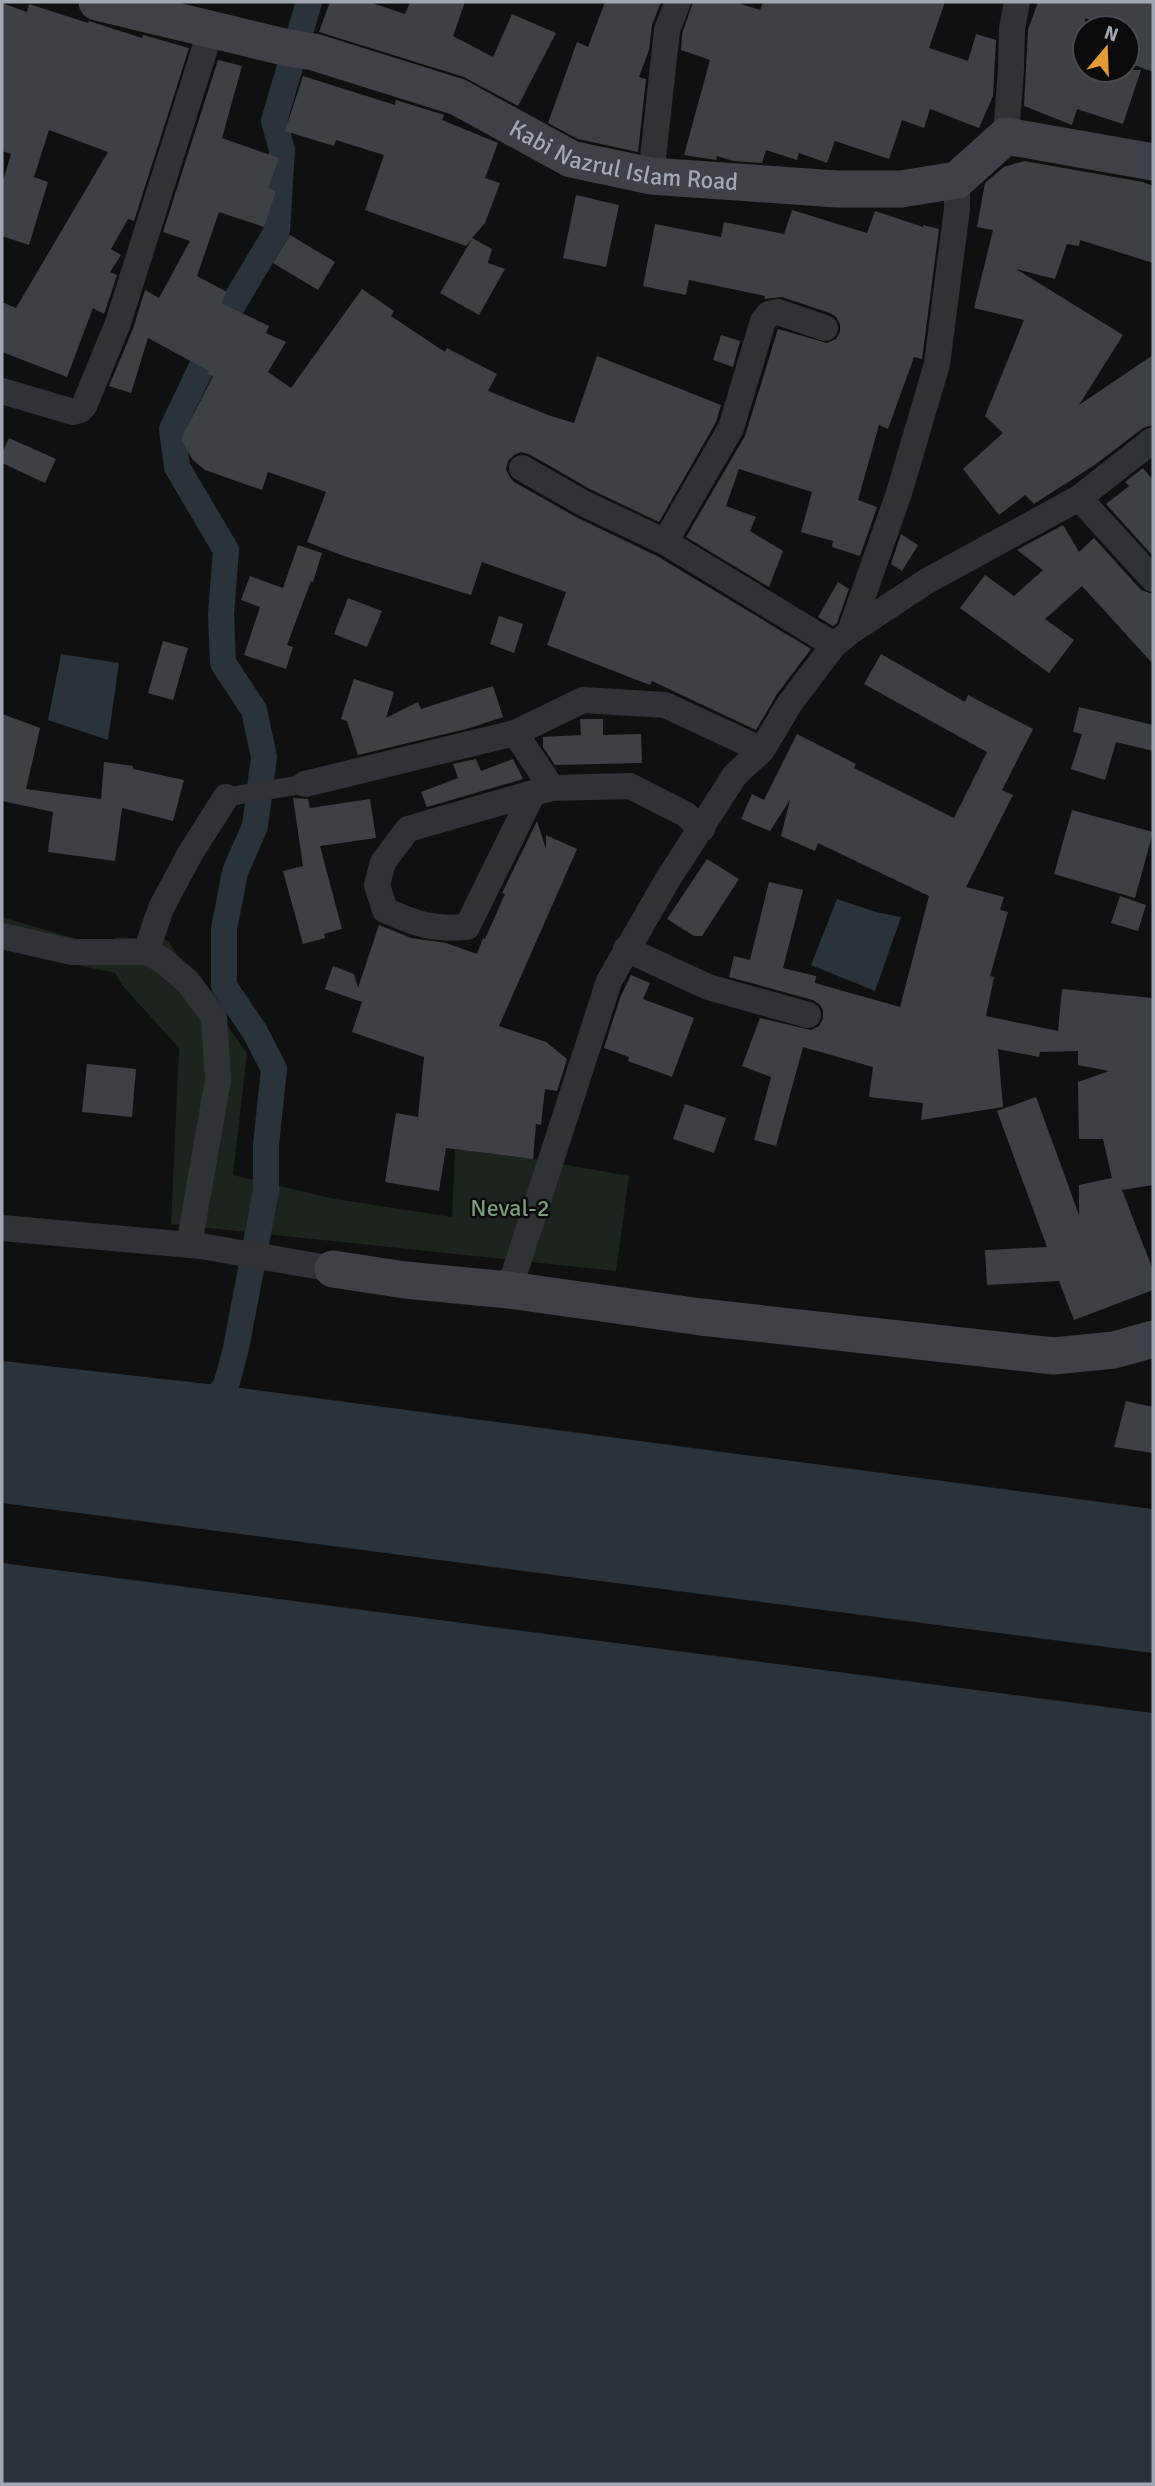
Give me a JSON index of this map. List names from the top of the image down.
{
  "streets": {
    "main road": ["Kabi Nazrul Islam Road"]
  },
  "parks": ["Neval-2"],
  "north": "top"
}
